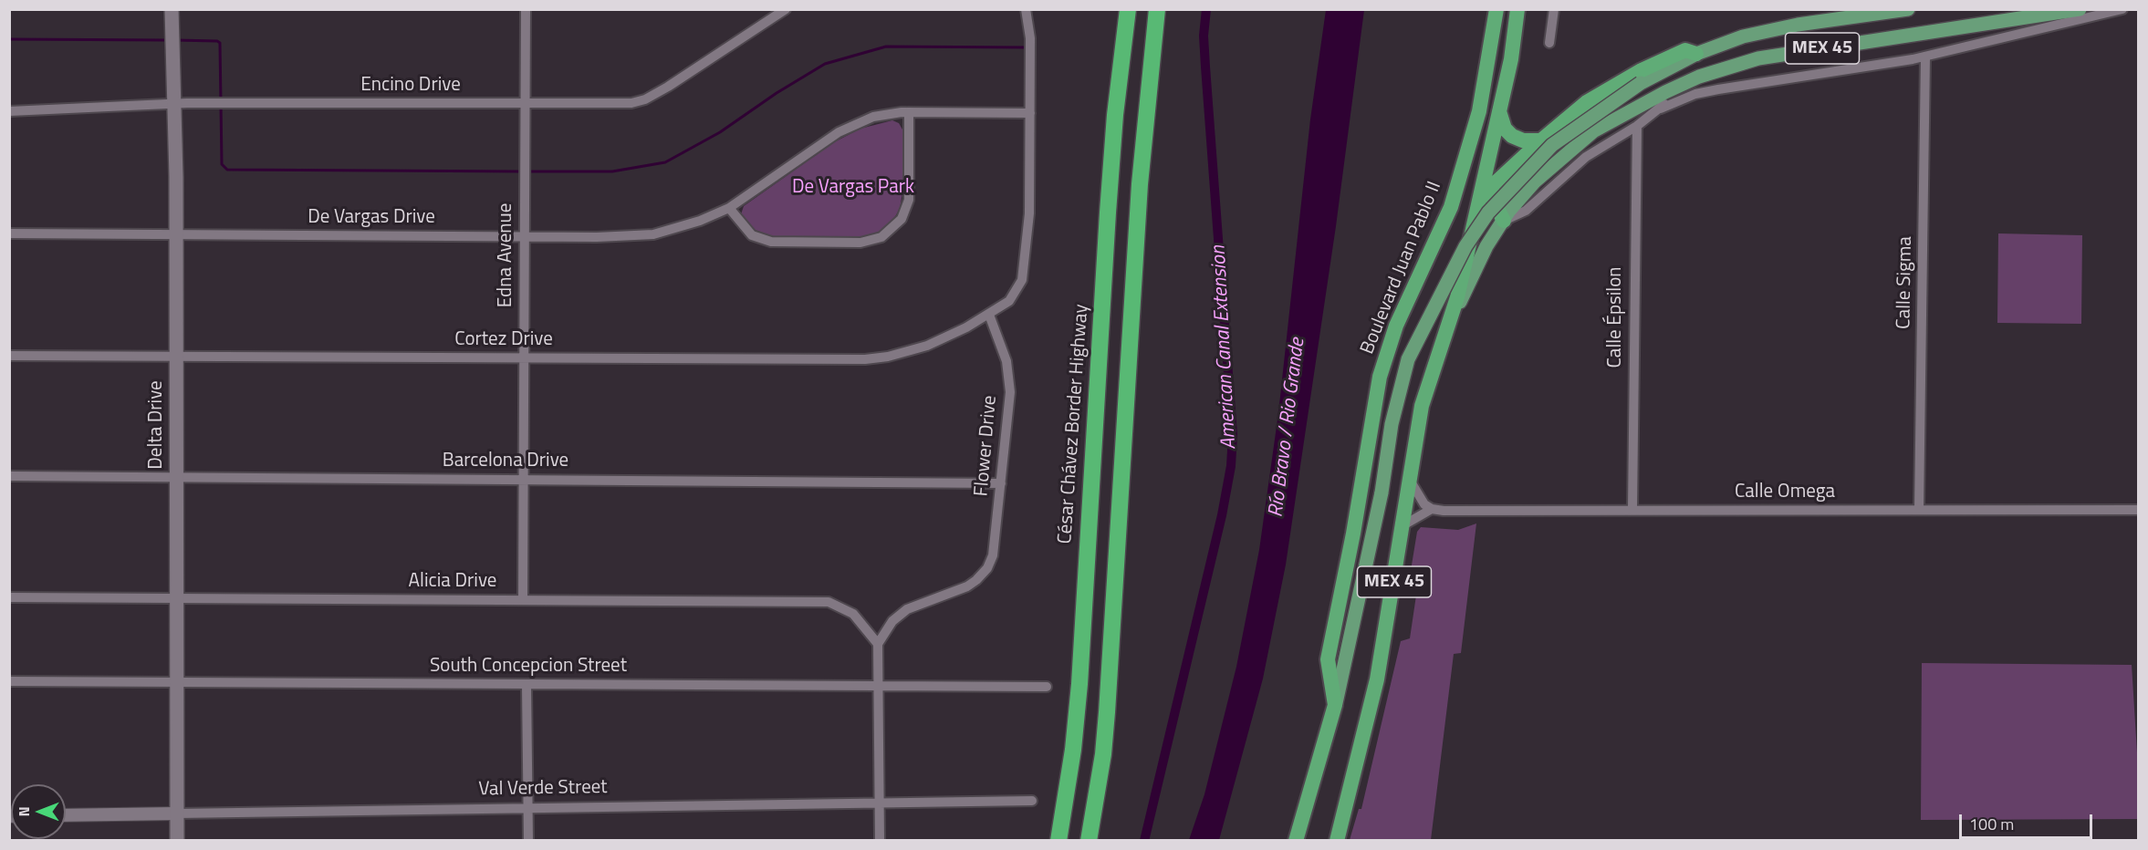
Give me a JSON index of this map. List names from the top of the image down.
{
  "streets": {
    "highway": ["MEX 45", "Boulevard Juan Pablo II", "César Chávez Border Highway"],
    "main road": ["Delta Drive"],
    "street": [
      "Encino Drive",
      "De Vargas Drive",
      "Edna Avenue",
      "Calle Sigma",
      "Calle Épsilon",
      "Cortez Drive",
      "Flower Drive",
      "Barcelona Drive",
      "Calle Omega",
      "Alicia Drive",
      "South Concepcion Street",
      "Val Verde Street"
    ]
  },
  "crossings": [
    ["MEX 45", "Boulevard Juan Pablo II"],
    ["Encino Drive", "Edna Avenue"],
    ["Encino Drive", "Delta Drive"],
    ["De Vargas Drive", "Edna Avenue"],
    ["De Vargas Drive", "Delta Drive"],
    ["Edna Avenue", "Cortez Drive"],
    ["Edna Avenue", "Barcelona Drive"],
    ["Edna Avenue", "Alicia Drive"],
    ["Calle Sigma", "Calle Omega"],
    ["Calle Épsilon", "Calle Omega"],
    ["Cortez Drive", "Delta Drive"],
    ["Cortez Drive", "Flower Drive"],
    ["Delta Drive", "Barcelona Drive"],
    ["Delta Drive", "Alicia Drive"],
    ["Delta Drive", "South Concepcion Street"],
    ["Delta Drive", "Val Verde Street"],
    ["Flower Drive", "Barcelona Drive"],
    ["Flower Drive", "Alicia Drive"]
  ],
  "water": ["American Canal Extension", "Río Bravo / Rio Grande"],
  "parks": ["De Vargas Park"],
  "scale_bar": "100 m",
  "north": "left"
}
